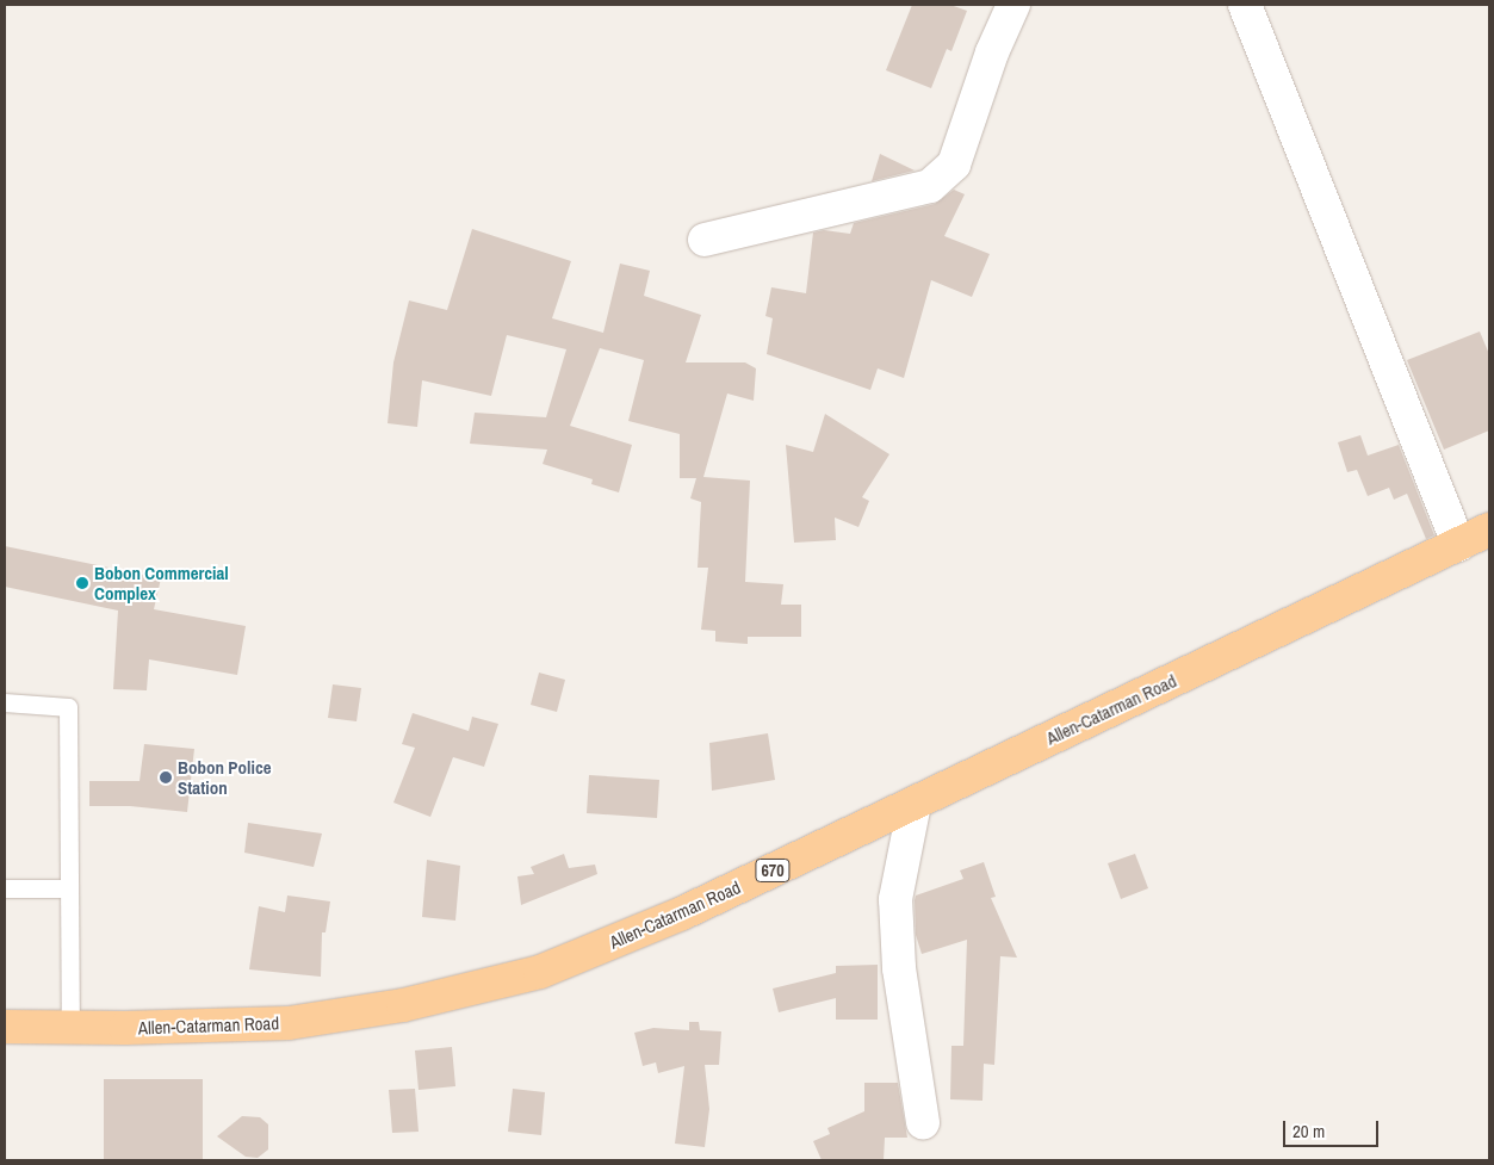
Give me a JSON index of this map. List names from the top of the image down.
{
  "streets": {
    "main road": ["Allen-Catarman Road", "670"]
  },
  "places": ["Bobon Commercial Complex", "Bobon Police Station"],
  "scale_bar": "20 m"
}
